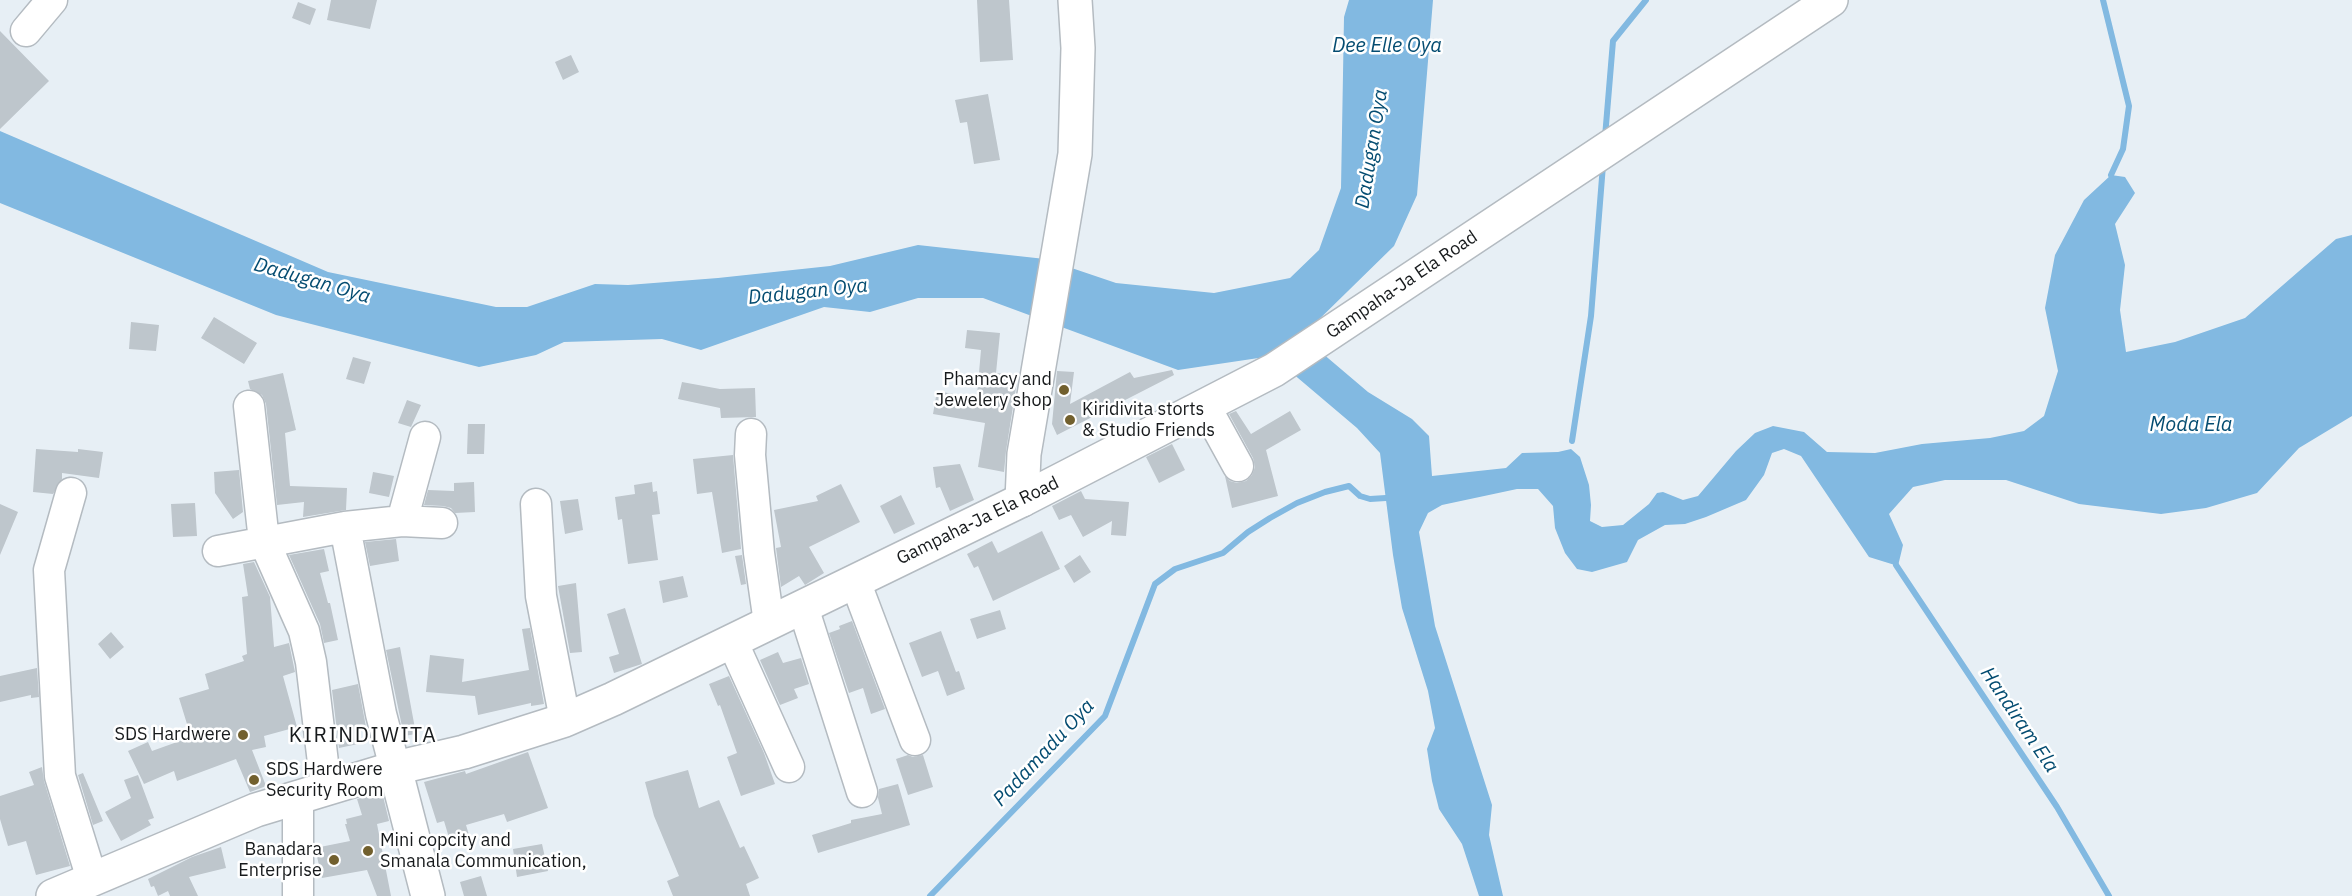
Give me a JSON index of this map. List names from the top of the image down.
{
  "streets": {
    "main road": ["Gampaha-Ja Ela Road"]
  },
  "districts": ["KIRINDIWITA"],
  "water": [
    "Dee Elle Oya",
    "Dadugan Oya",
    "Moda Ela",
    "Handiram Ela",
    "Padamadu Oya"
  ],
  "places": [
    "Phamacy and Jewelery shop",
    "Kiridivita storts & Studio Friends",
    "SDS Hardwere",
    "SDS Hardwere Security Room",
    "Mini copcity and Smanala Communication,",
    "Banadara Enterprise"
  ]
}
